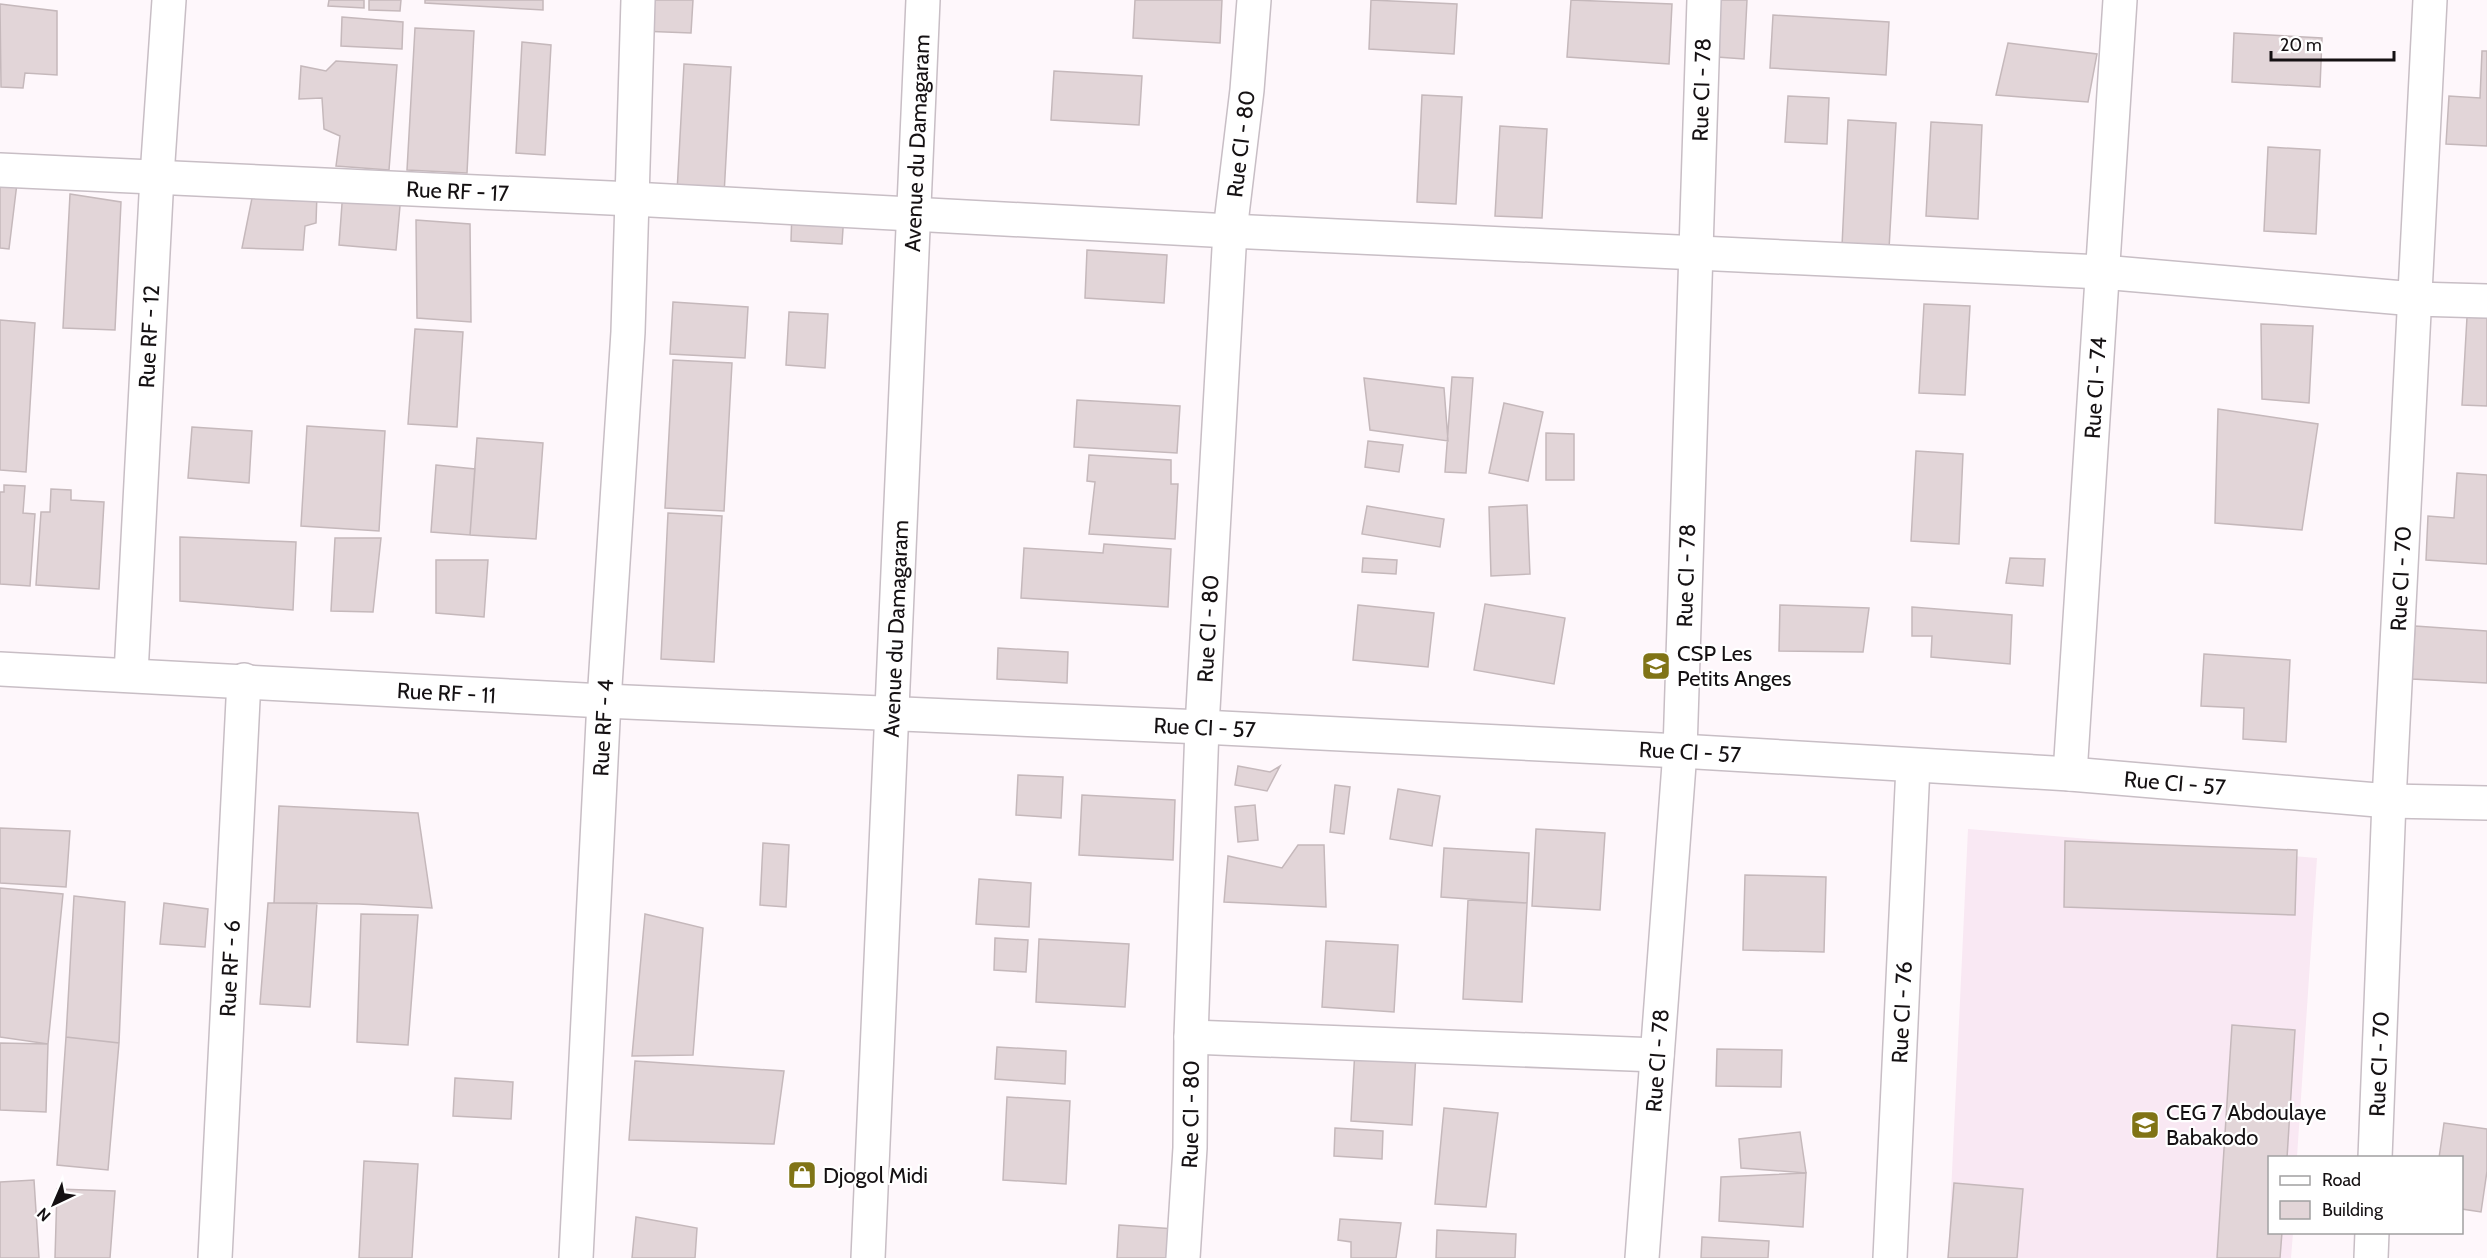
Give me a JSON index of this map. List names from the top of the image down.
{
  "streets": {
    "street": [
      "Rue CI - 78",
      "Avenue du Damagaram",
      "Rue CI - 80",
      "Rue RF - 17",
      "Rue RF - 12",
      "Rue CI - 74",
      "Rue CI - 70",
      "Rue RF - 11",
      "Rue CI - 57",
      "Rue RF - 4",
      "Rue RF - 6",
      "Rue CI - 76"
    ]
  },
  "crossings": [
    ["Rue CI - 78", "Rue RF - 17"],
    ["Rue CI - 78", "Rue CI - 57"],
    ["Avenue du Damagaram", "Rue RF - 17"],
    ["Avenue du Damagaram", "Rue RF - 11"],
    ["Avenue du Damagaram", "Rue CI - 57"],
    ["Rue CI - 80", "Rue RF - 17"],
    ["Rue CI - 80", "Rue CI - 57"],
    ["Rue RF - 17", "Rue RF - 12"],
    ["Rue RF - 17", "Rue CI - 74"],
    ["Rue RF - 17", "Rue CI - 70"],
    ["Rue RF - 17", "Rue RF - 4"],
    ["Rue RF - 12", "Rue RF - 11"],
    ["Rue CI - 74", "Rue CI - 57"],
    ["Rue CI - 70", "Rue CI - 57"],
    ["Rue RF - 11", "Rue CI - 57"],
    ["Rue RF - 11", "Rue RF - 4"],
    ["Rue RF - 11", "Rue RF - 6"],
    ["Rue CI - 57", "Rue CI - 76"]
  ],
  "places": {
    "school or university": ["CSP Les Petits Anges", "CEG 7 Abdoulaye Babakodo"],
    "shop": ["Djogol Midi"]
  },
  "legend": ["Road", "Building"],
  "scale_bar": "20 m",
  "north": "bottom left"
}
